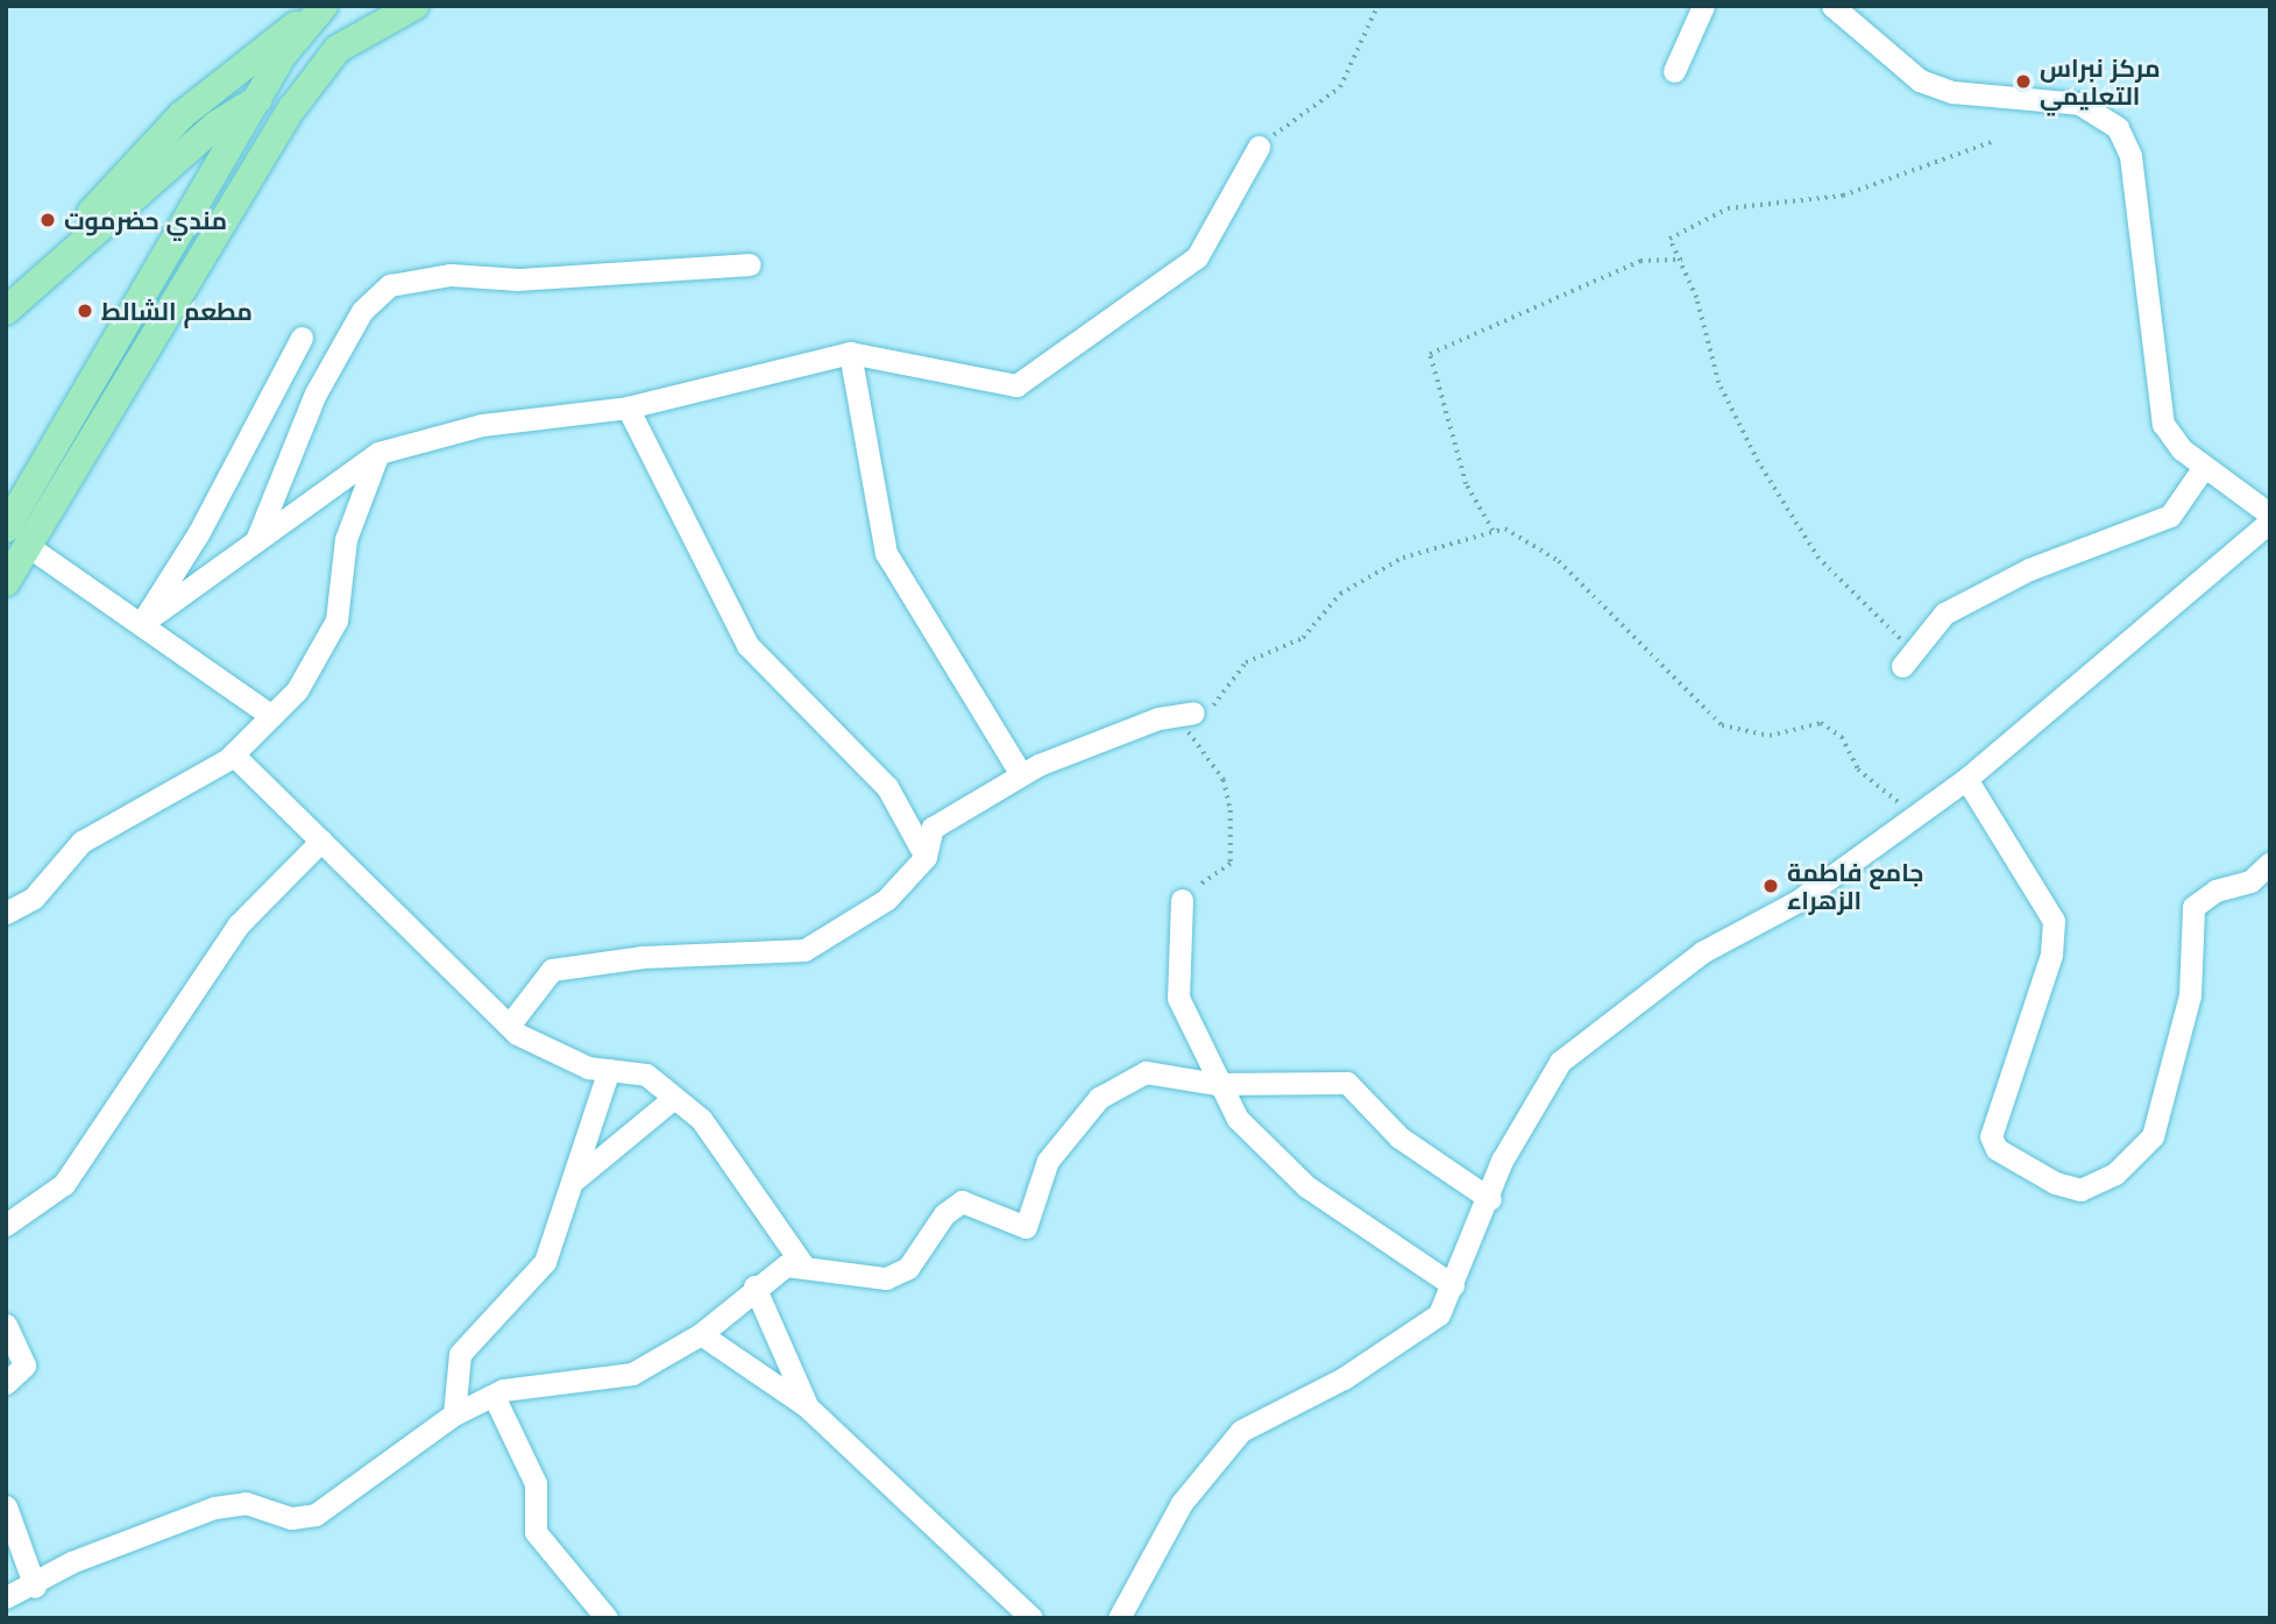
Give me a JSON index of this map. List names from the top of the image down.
{
  "places": [
    "مركز نبراس التعليمي",
    "مندي حضرموت",
    "مطعم الشالط",
    "جامع فاطمة الزهراء"
  ]
}
